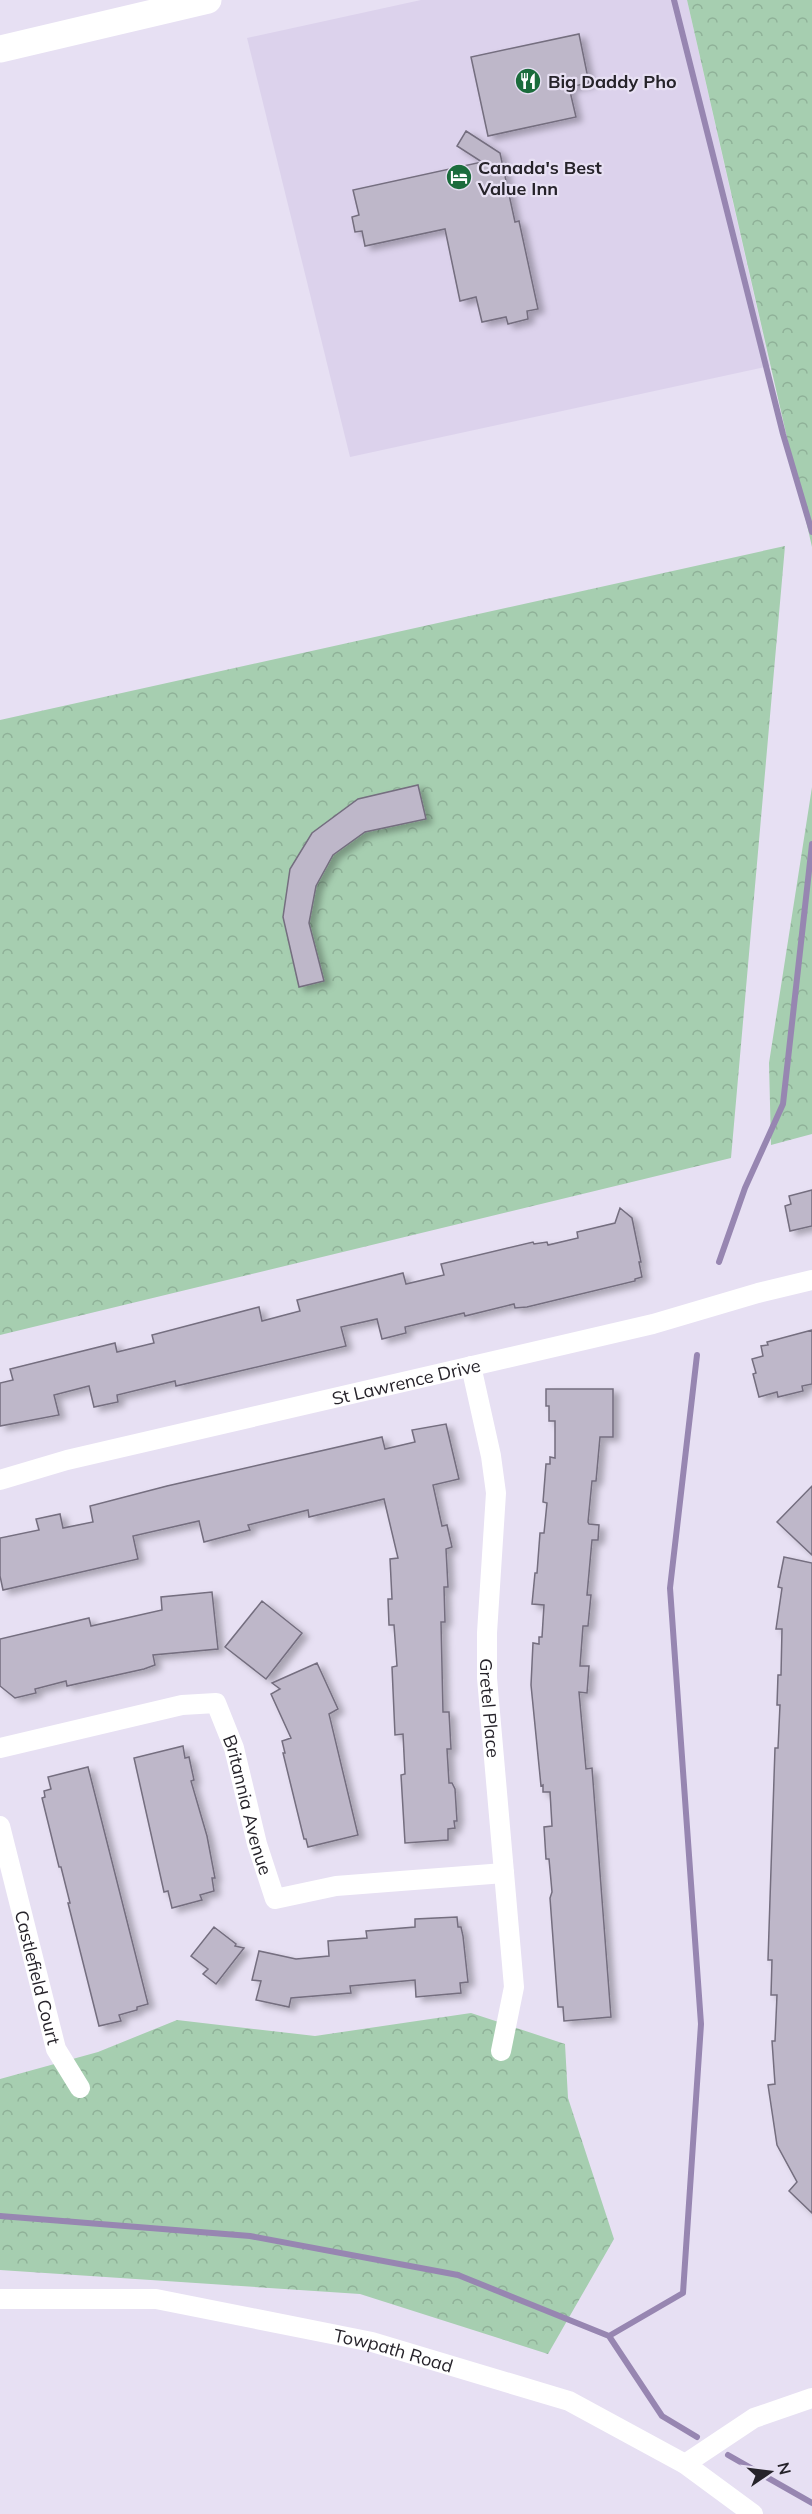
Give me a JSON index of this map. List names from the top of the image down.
{
  "streets": {
    "street": [
      "St Lawrence Drive",
      "Gretel Place",
      "Britannia Avenue",
      "Castlefield Court",
      "Towpath Road"
    ]
  },
  "crossings": [
    ["St Lawrence Drive", "Gretel Place"],
    ["Gretel Place", "Britannia Avenue"]
  ],
  "places": {
    "restaurant": ["Big Daddy Pho"],
    "hotel": ["Canada's Best Value Inn"]
  },
  "north": "right"
}
